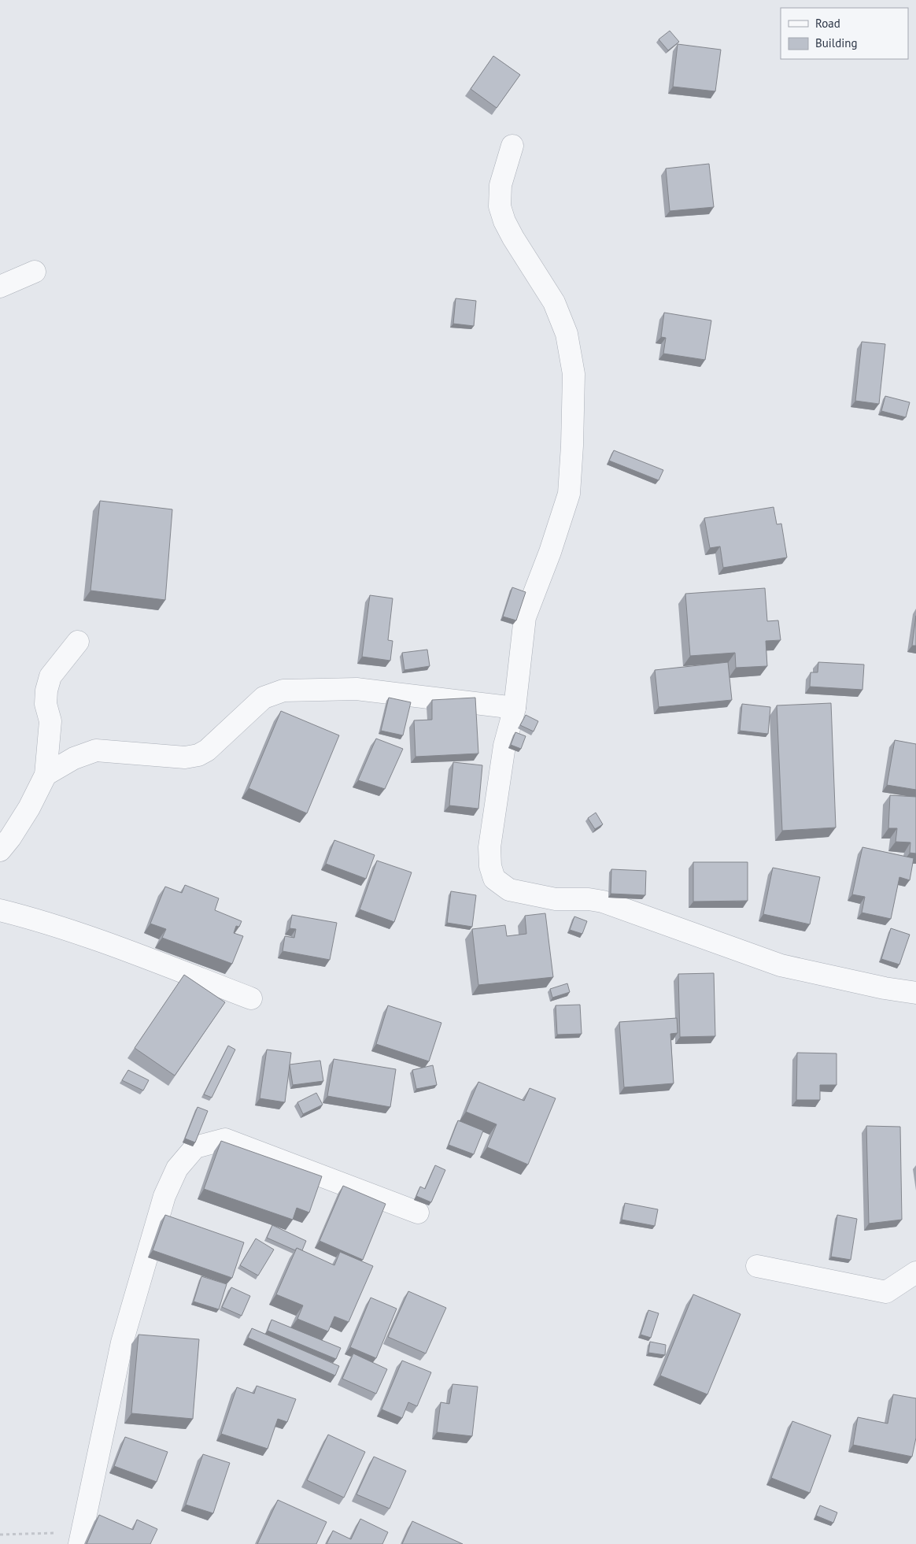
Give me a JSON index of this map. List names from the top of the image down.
{
  "legend": ["Road", "Building"]
}
